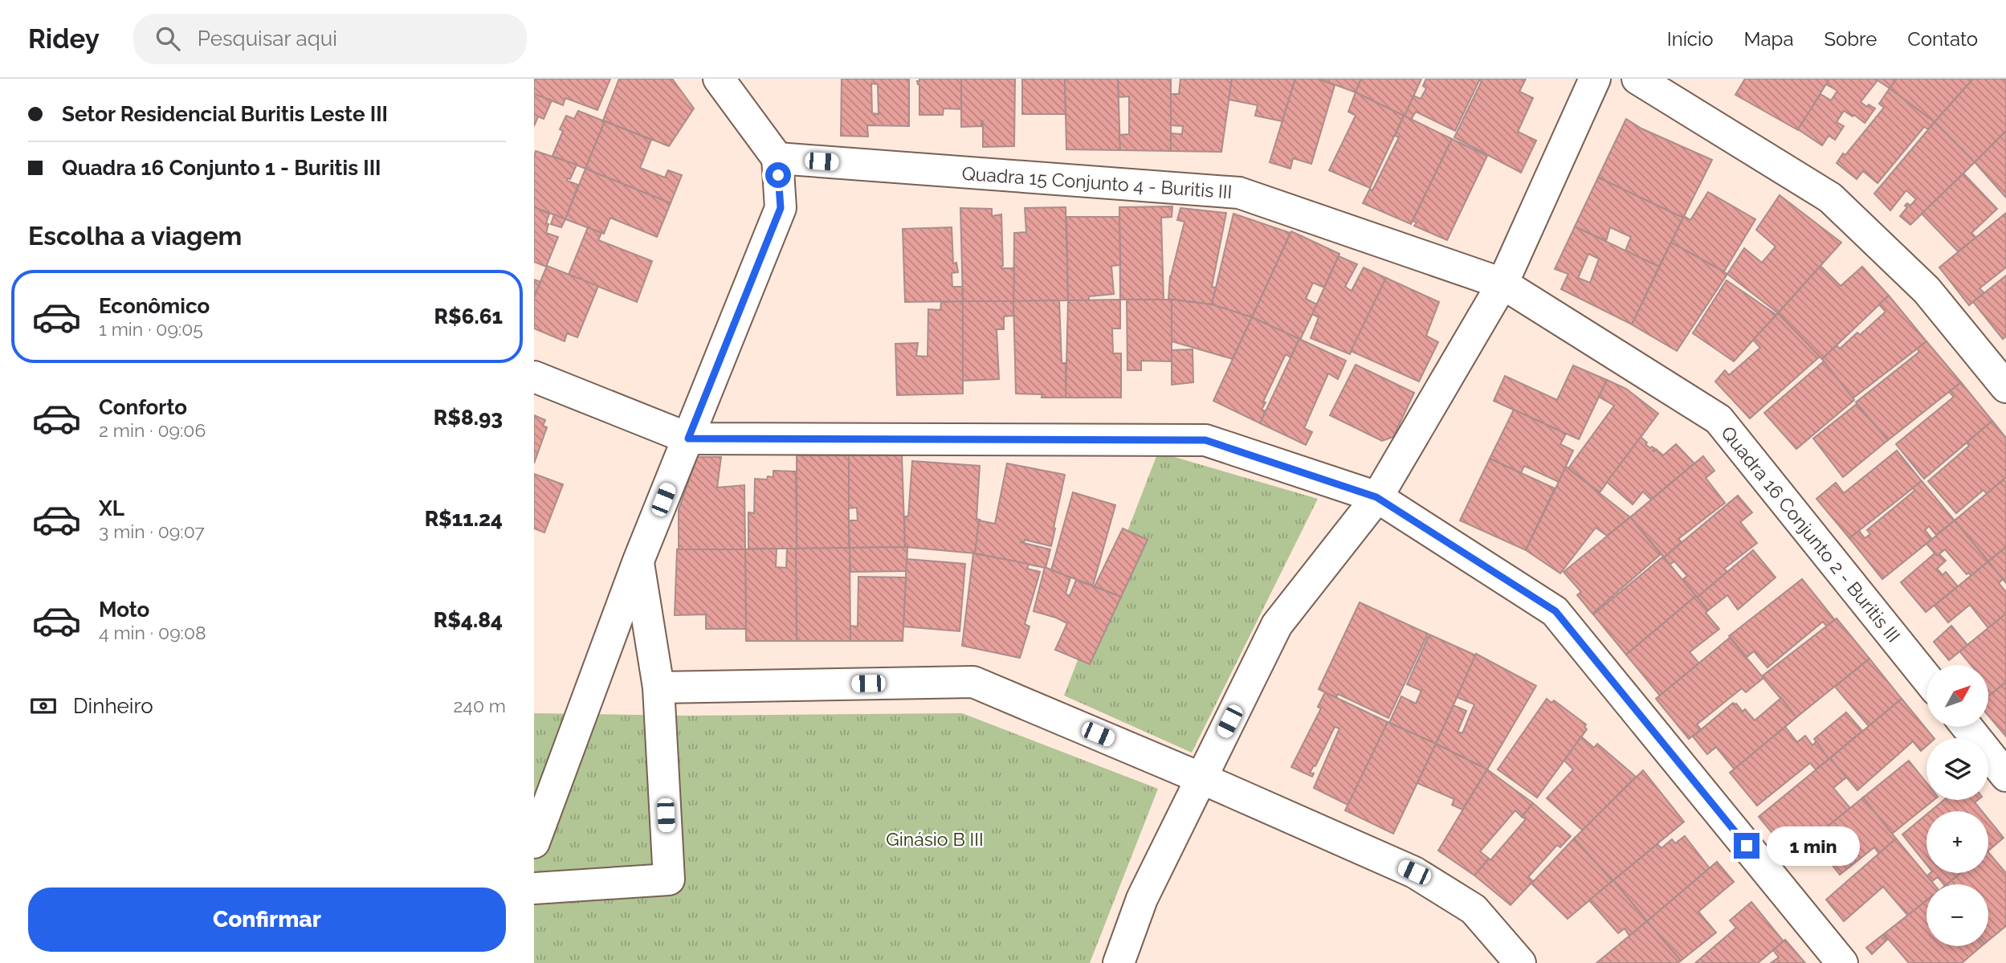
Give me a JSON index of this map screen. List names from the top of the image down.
{
  "streets": {
    "street": ["Quadra 15 Conjunto 4 - Buritis III", "Quadra 16 Conjunto 2 - Buritis III"]
  },
  "crossings": [
    ["Quadra 15 Conjunto 4 - Buritis III", "Quadra 16 Conjunto 2 - Buritis III"]
  ],
  "parks": ["Ginásio B III"],
  "north": "top right",
  "page": {
    "header": "Ridey",
    "search": "Pesquisar aqui",
    "nav": [
      "Início",
      "Mapa",
      "Sobre",
      "Contato"
    ],
    "banner": ["Setor Residencial Buritis Leste III", "Quadra 16 Conjunto 1 - Buritis III"],
    "heading": "Escolha a viagem",
    "list": [
      {
        "name": "Econômico",
        "note": "1 min · 09:05",
        "value": "R$6.61"
      },
      {
        "name": "Conforto",
        "note": "2 min · 09:06",
        "value": "R$8.93"
      },
      {
        "name": "XL",
        "note": "3 min · 09:07",
        "value": "R$11.24"
      },
      {
        "name": "Moto",
        "note": "4 min · 09:08",
        "value": "R$4.84"
      }
    ],
    "map_buttons": ["+", "−"],
    "pay": ["Dinheiro", "240 m"],
    "bubble": "1 min",
    "buttons": "Confirmar"
  }
}
